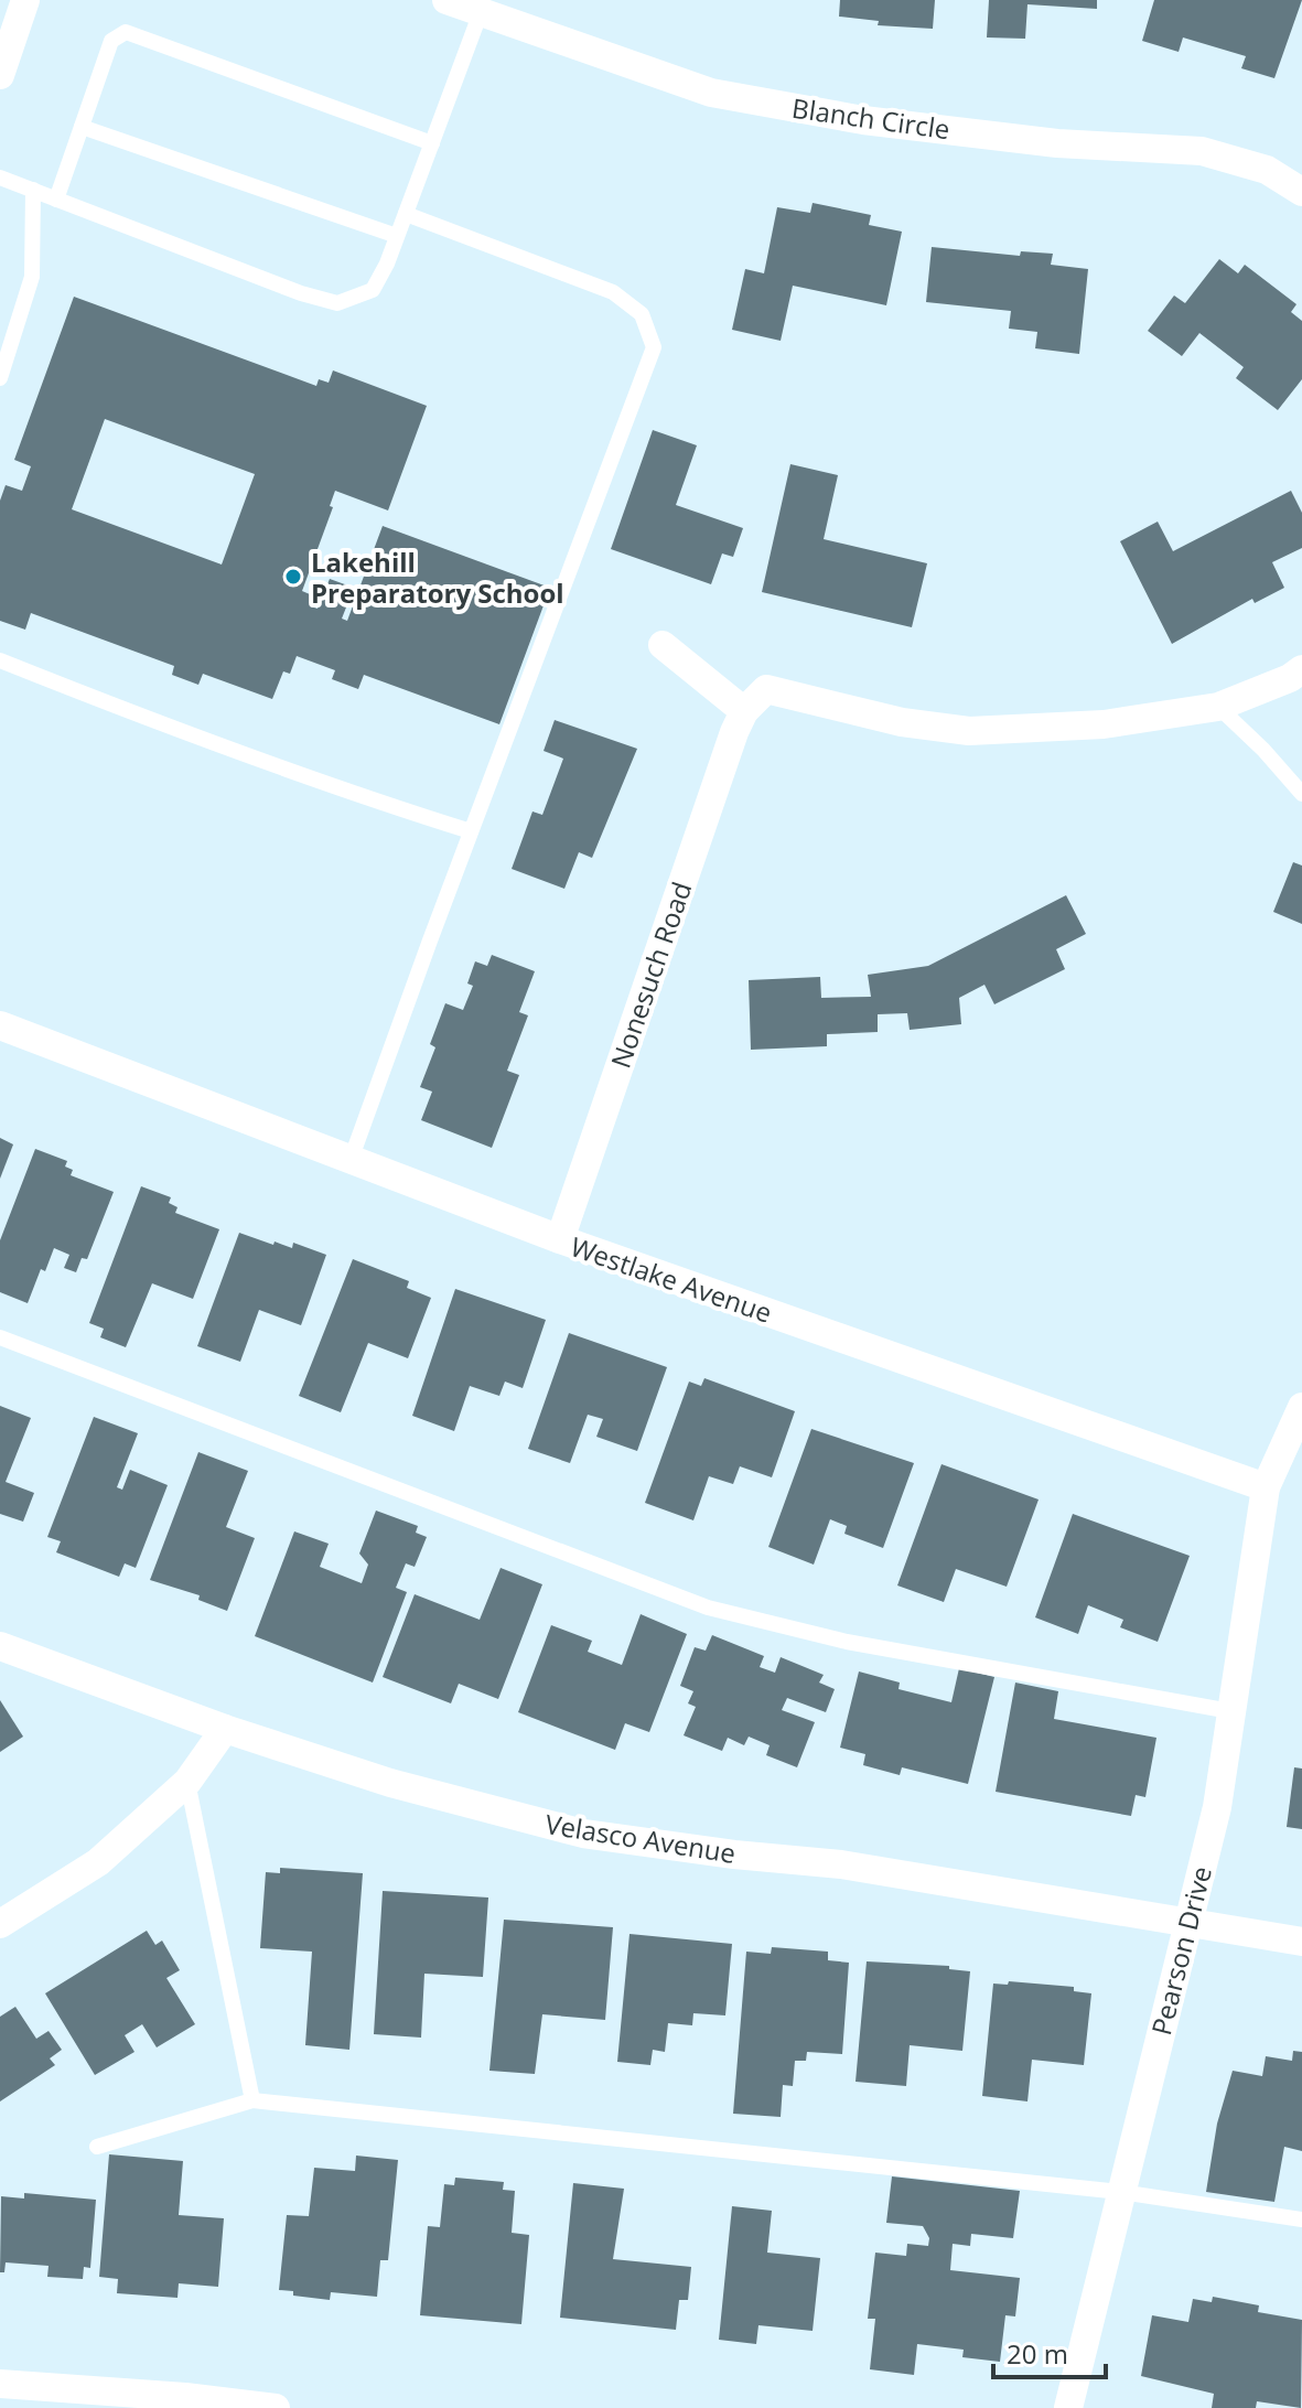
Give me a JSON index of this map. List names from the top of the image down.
{
  "streets": {
    "street": [
      "Blanch Circle",
      "Nonesuch Road",
      "Westlake Avenue",
      "Velasco Avenue",
      "Pearson Drive"
    ]
  },
  "crossings": [
    ["Nonesuch Road", "Westlake Avenue"],
    ["Westlake Avenue", "Pearson Drive"],
    ["Velasco Avenue", "Pearson Drive"]
  ],
  "places": ["Lakehill Preparatory School"],
  "scale_bar": "20 m"
}
